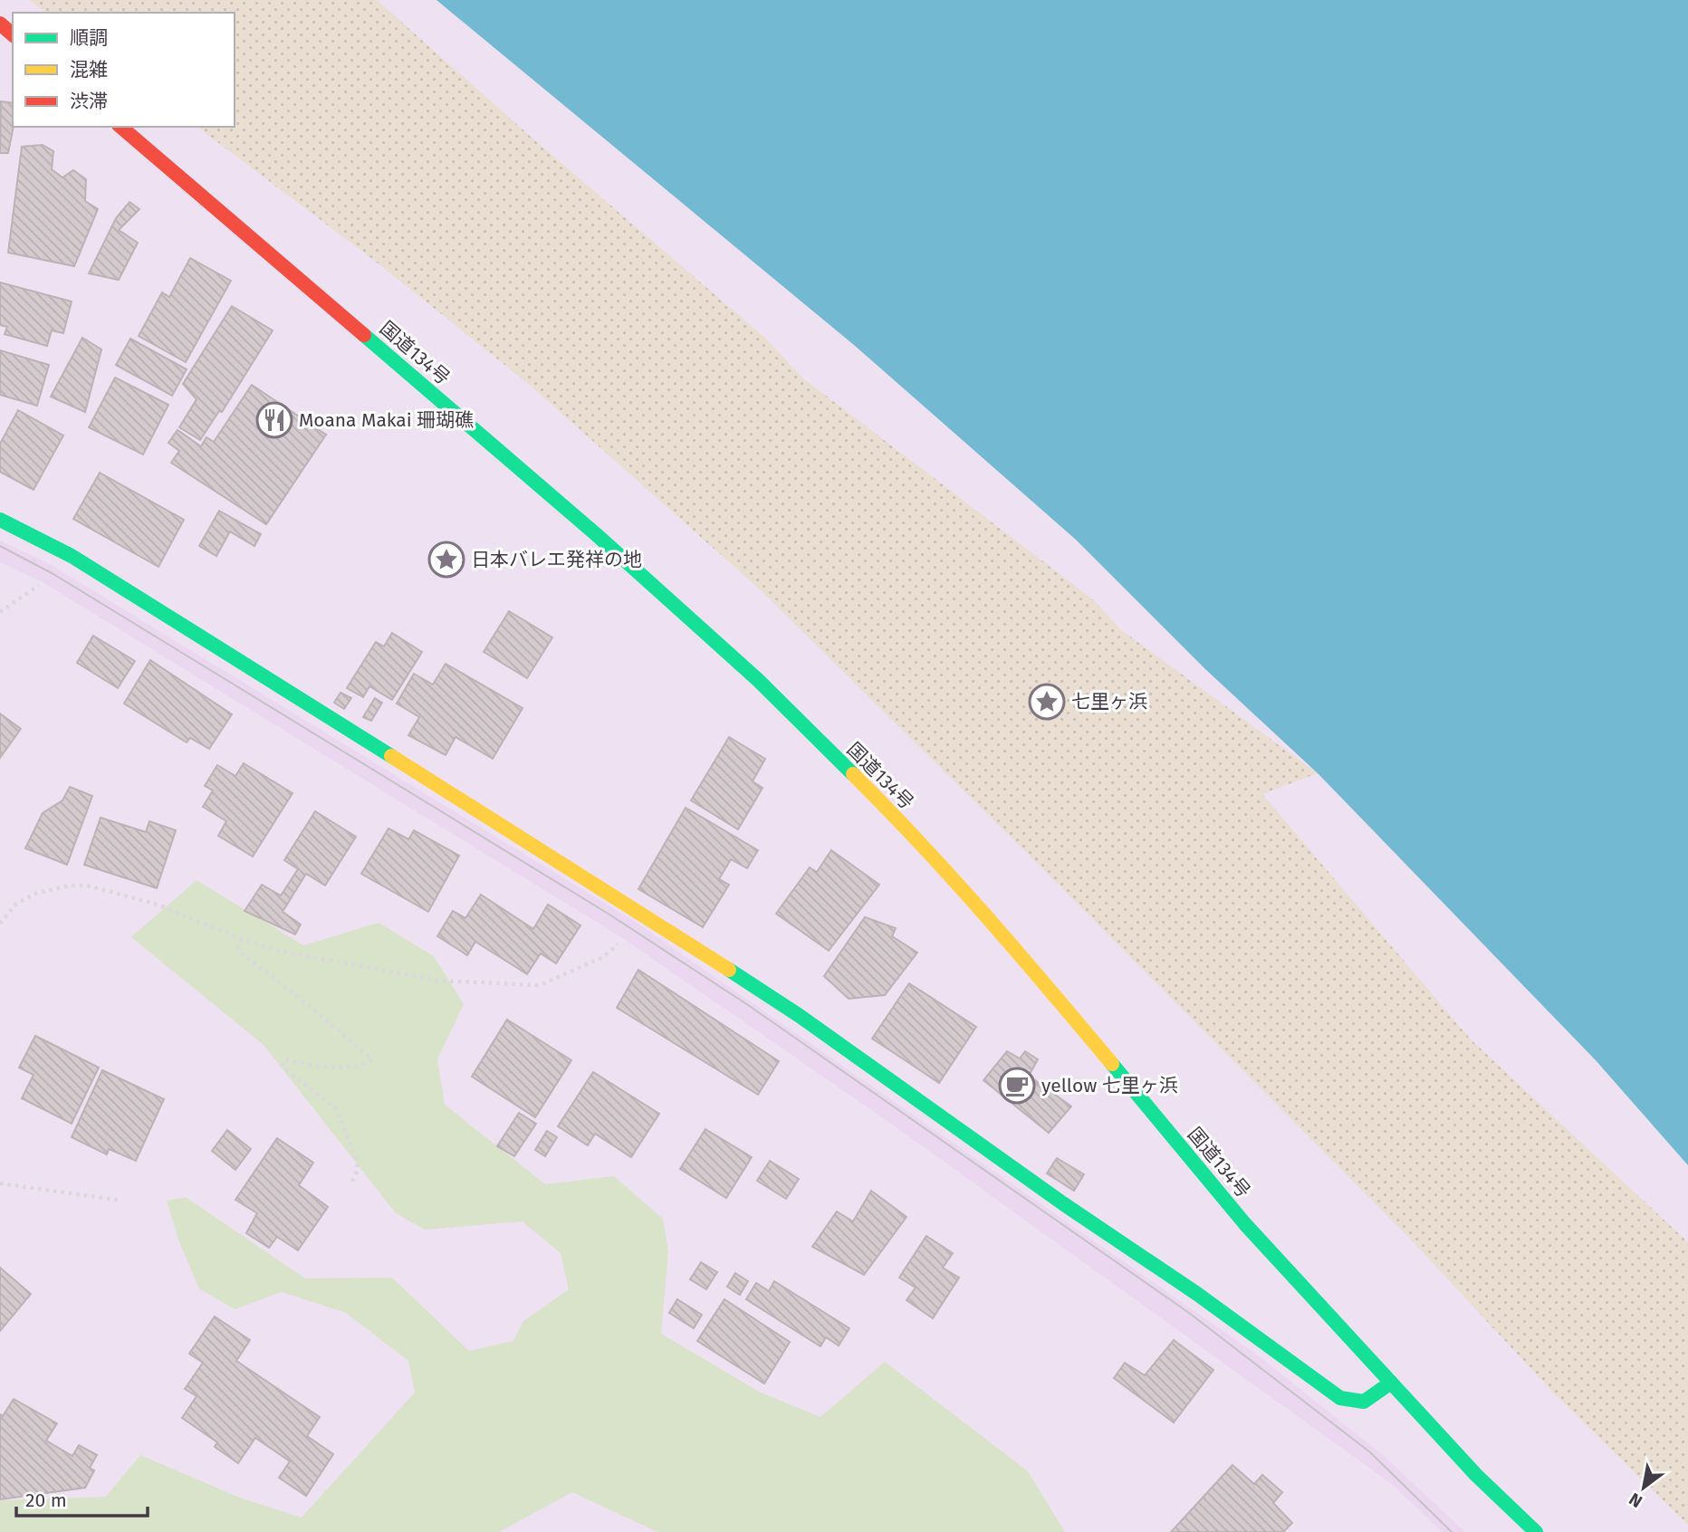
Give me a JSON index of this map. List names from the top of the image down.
{
  "streets": {
    "main road": ["国道134号"]
  },
  "places": {
    "restaurant": ["Moana Makai 珊瑚礁"],
    "place": ["日本バレエ発祥の地", "七里ヶ浜"],
    "cafe": ["yellow 七里ヶ浜"]
  },
  "legend": ["順調", "混雑", "渋滞"],
  "scale_bar": "20 m",
  "north": "bottom left"
}
